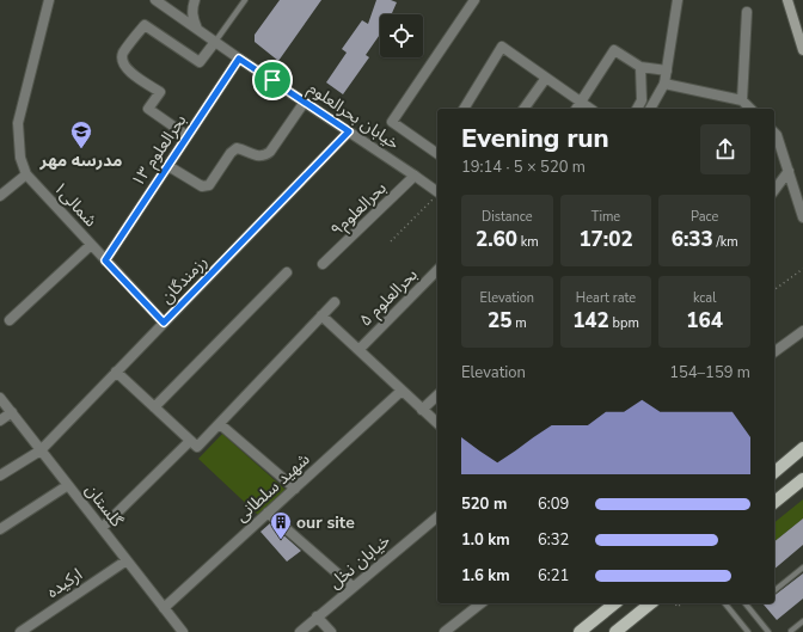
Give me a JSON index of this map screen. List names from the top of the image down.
{
  "streets": {
    "street": [
      "خیابان بحرالعلوم",
      "بحرالعلوم ۱۳",
      "شمالی۱",
      "بحرالعلوم۹",
      "رزمندگان",
      "بحرالعلوم ۵",
      "شهید سلطانی",
      "گلستان",
      "خیابان نخل",
      "ارکیده"
    ]
  },
  "crossings": [
    ["خیابان بحرالعلوم", "بحرالعلوم ۱۳"],
    ["خیابان بحرالعلوم", "بحرالعلوم۹"],
    ["خیابان بحرالعلوم", "رزمندگان"],
    ["بحرالعلوم ۱۳", "شمالی۱"],
    ["شمالی۱", "رزمندگان"],
    ["رزمندگان", "گلستان"],
    ["شهید سلطانی", "گلستان"],
    ["گلستان", "ارکیده"]
  ],
  "places": {
    "school or university": ["مدرسه مهر"],
    "building": ["our site"]
  },
  "page": {
    "heading": ["Evening run", "19:14 · 5 × 520 m"],
    "stats": [
      ["Distance", "2.60 km"],
      ["Time", "17:02"],
      ["Pace", "6:33 /km"],
      ["Elevation", "25 m"],
      ["Heart rate", "142 bpm"],
      ["kcal", "164"]
    ],
    "chart": ["Elevation", "154–159 m"],
    "list": [
      {
        "name": "520 m",
        "note": "6:09"
      },
      {
        "name": "1.0 km",
        "note": "6:32"
      },
      {
        "name": "1.6 km",
        "note": "6:21"
      }
    ]
  }
}
